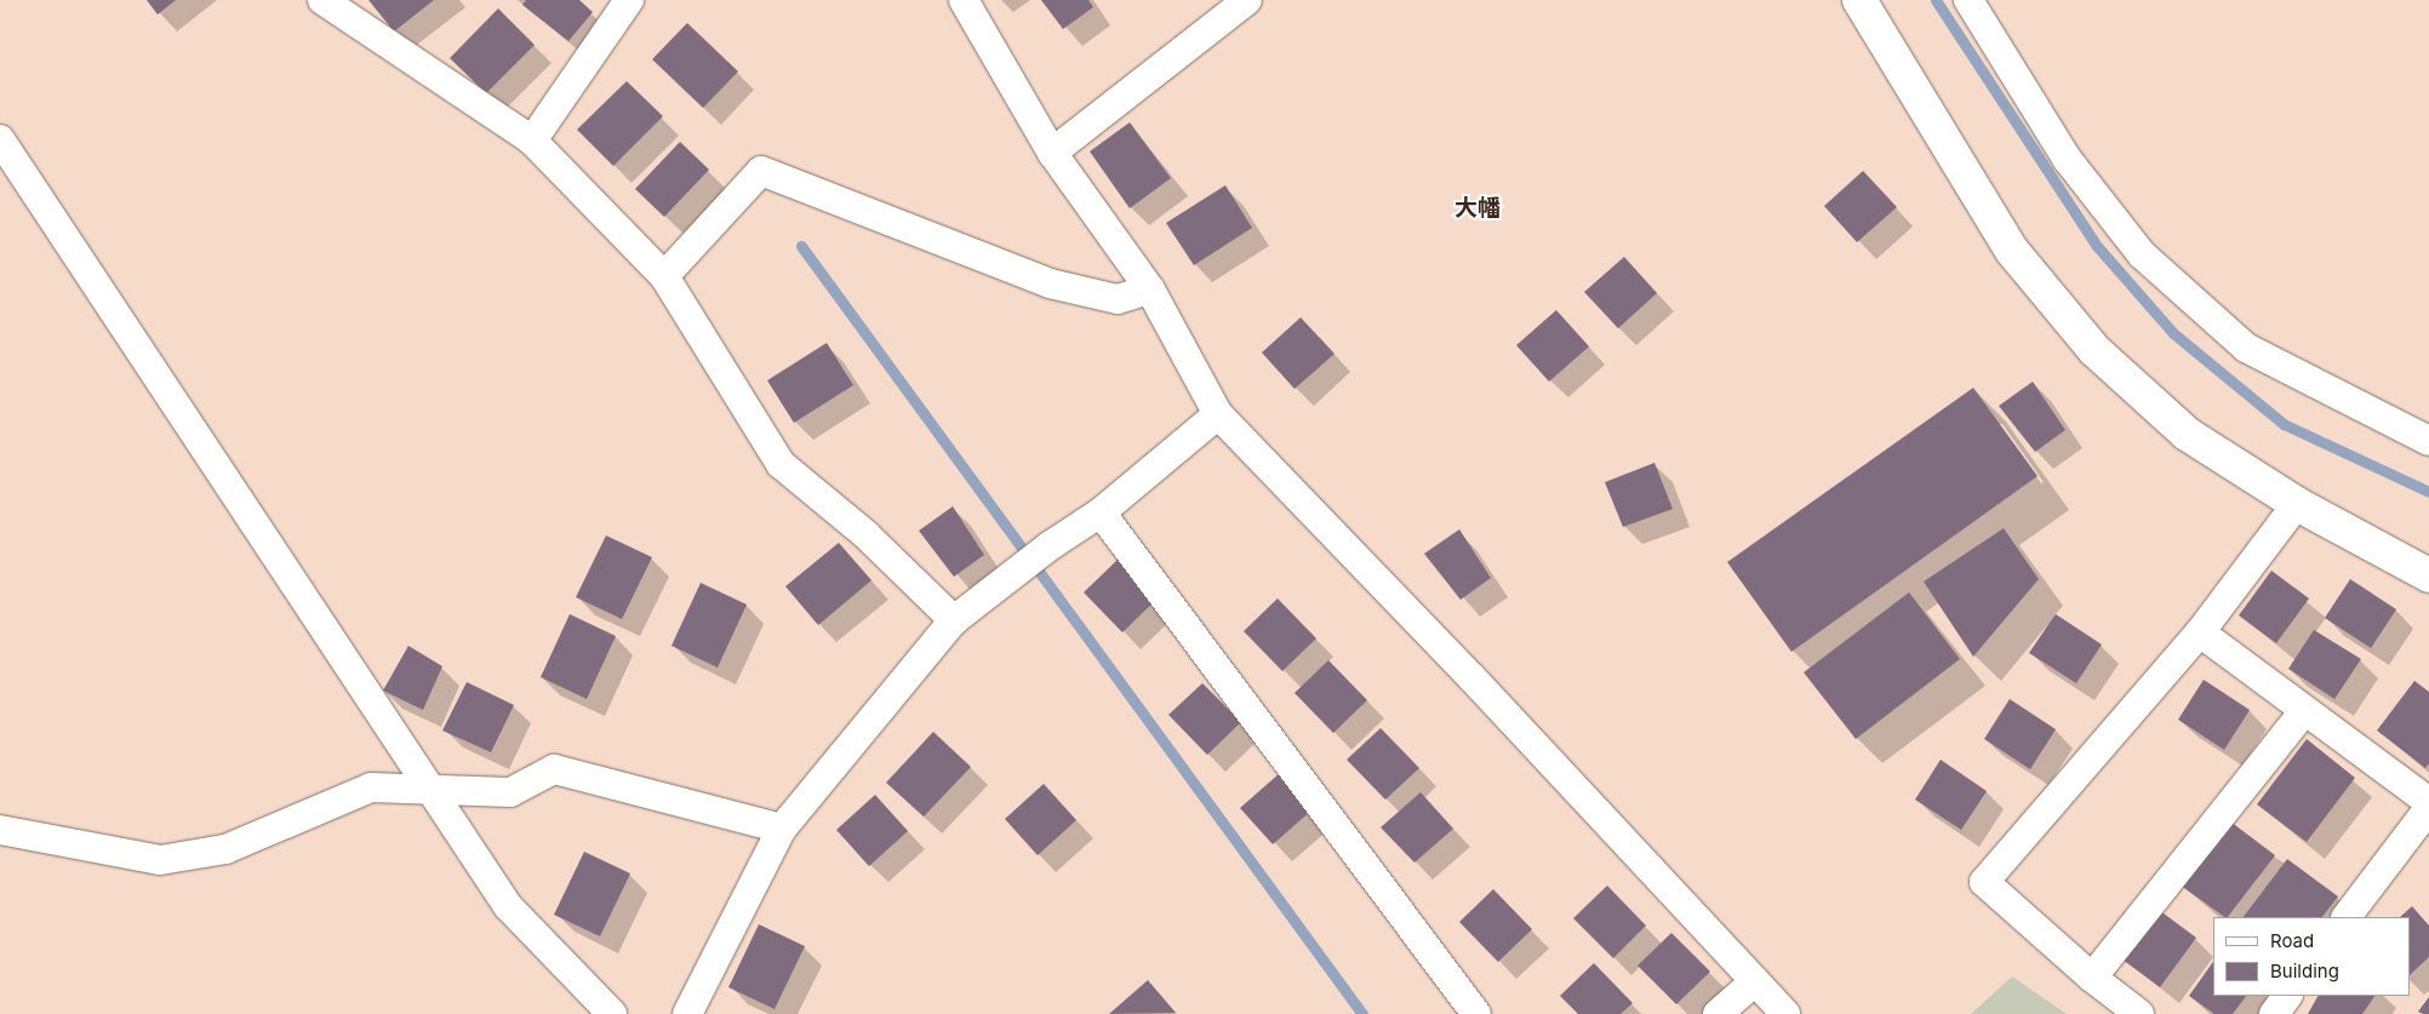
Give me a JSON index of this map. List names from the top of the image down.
{
  "districts": ["大幡"],
  "legend": ["Road", "Building"]
}
